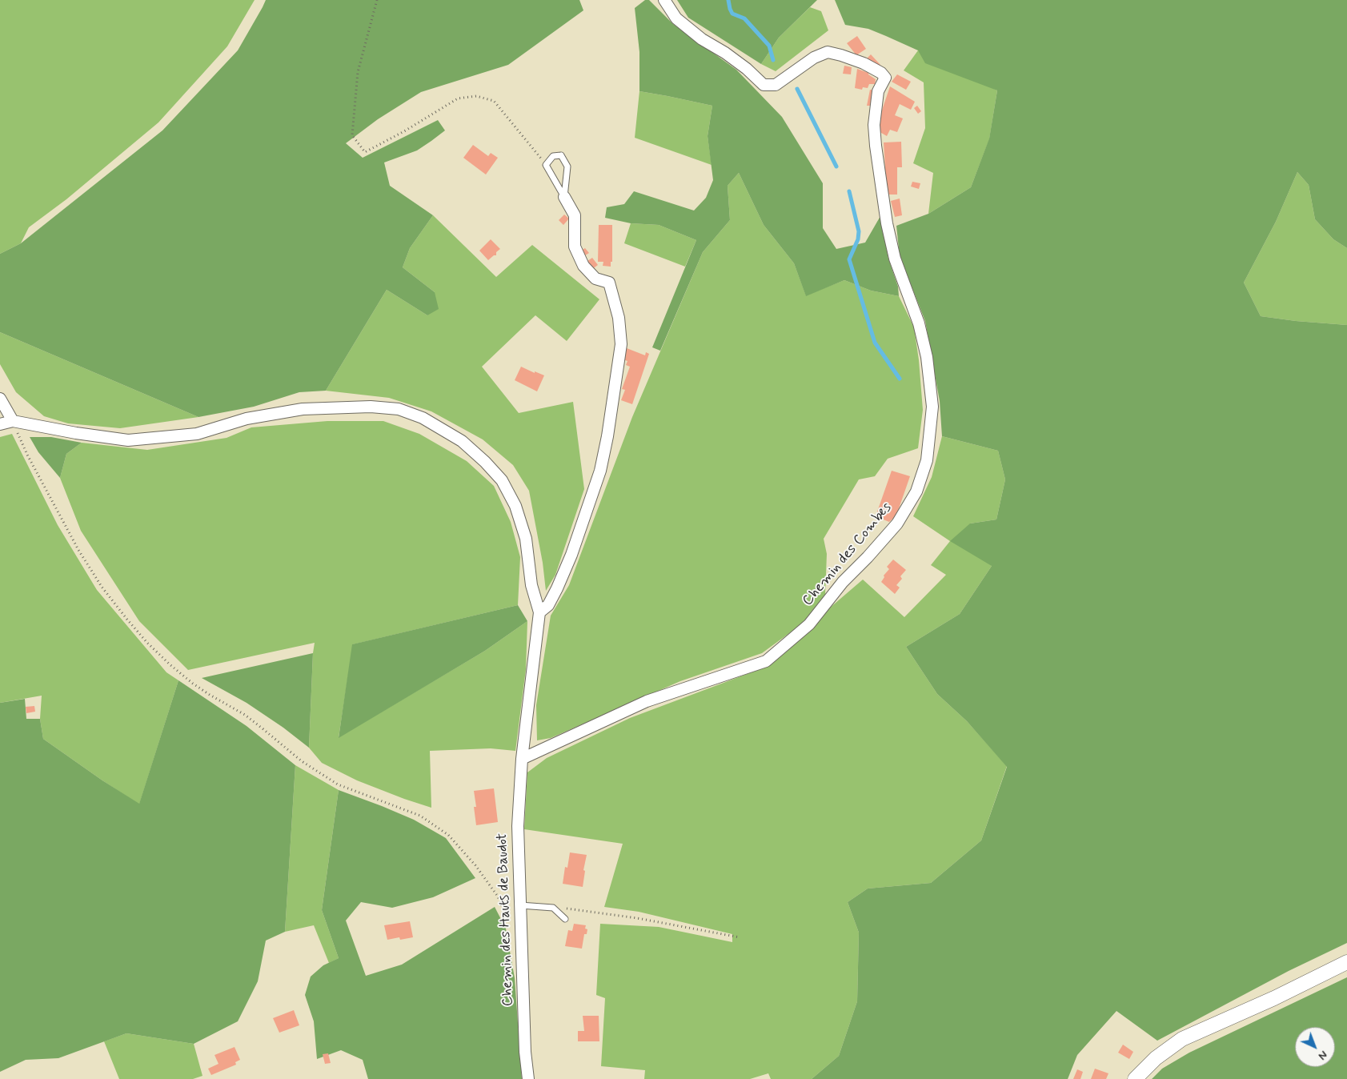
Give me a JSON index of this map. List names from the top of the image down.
{
  "streets": {
    "street": ["Chemin des Combes", "Chemin des Hauts de Baudot"]
  },
  "crossings": [
    ["Chemin des Combes", "Chemin des Hauts de Baudot"]
  ],
  "north": "bottom right"
}
